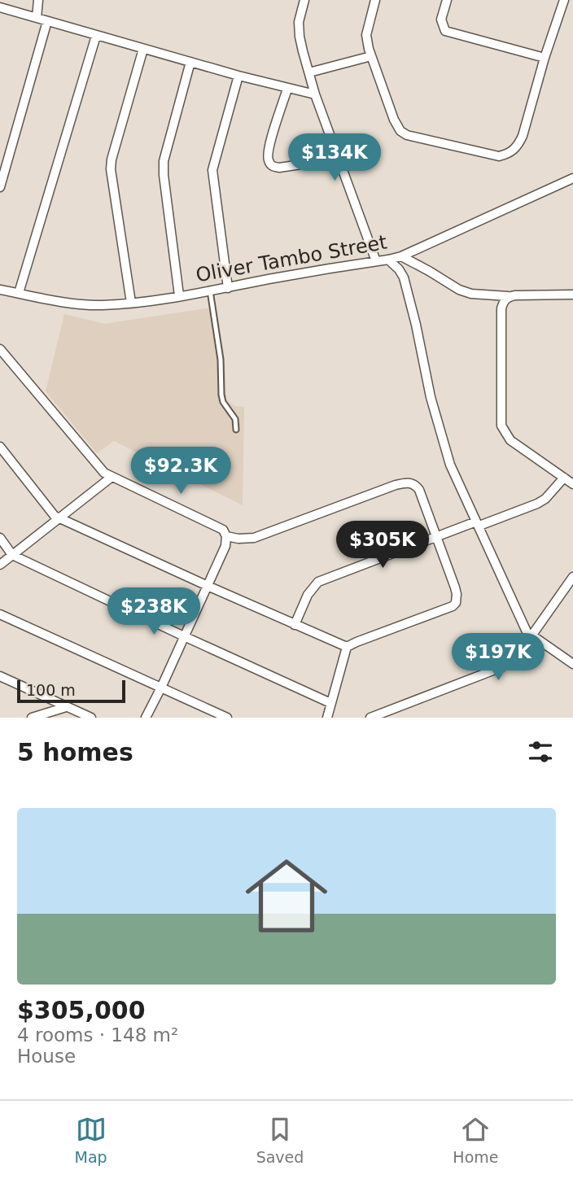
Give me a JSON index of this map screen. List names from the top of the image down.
{
  "streets": {
    "street": ["Oliver Tambo Street"]
  },
  "scale_bar": "100 m",
  "page": {
    "price": [
      "$134K",
      "$92.3K",
      "$305K",
      "$238K",
      "$197K"
    ],
    "scale": "100 m",
    "heading": "5 homes",
    "list": [
      {
        "name": "$305,000",
        "note": "4 rooms · 148 m² · House"
      }
    ],
    "tabs": ["Map", "Saved", "Home"]
  }
}
